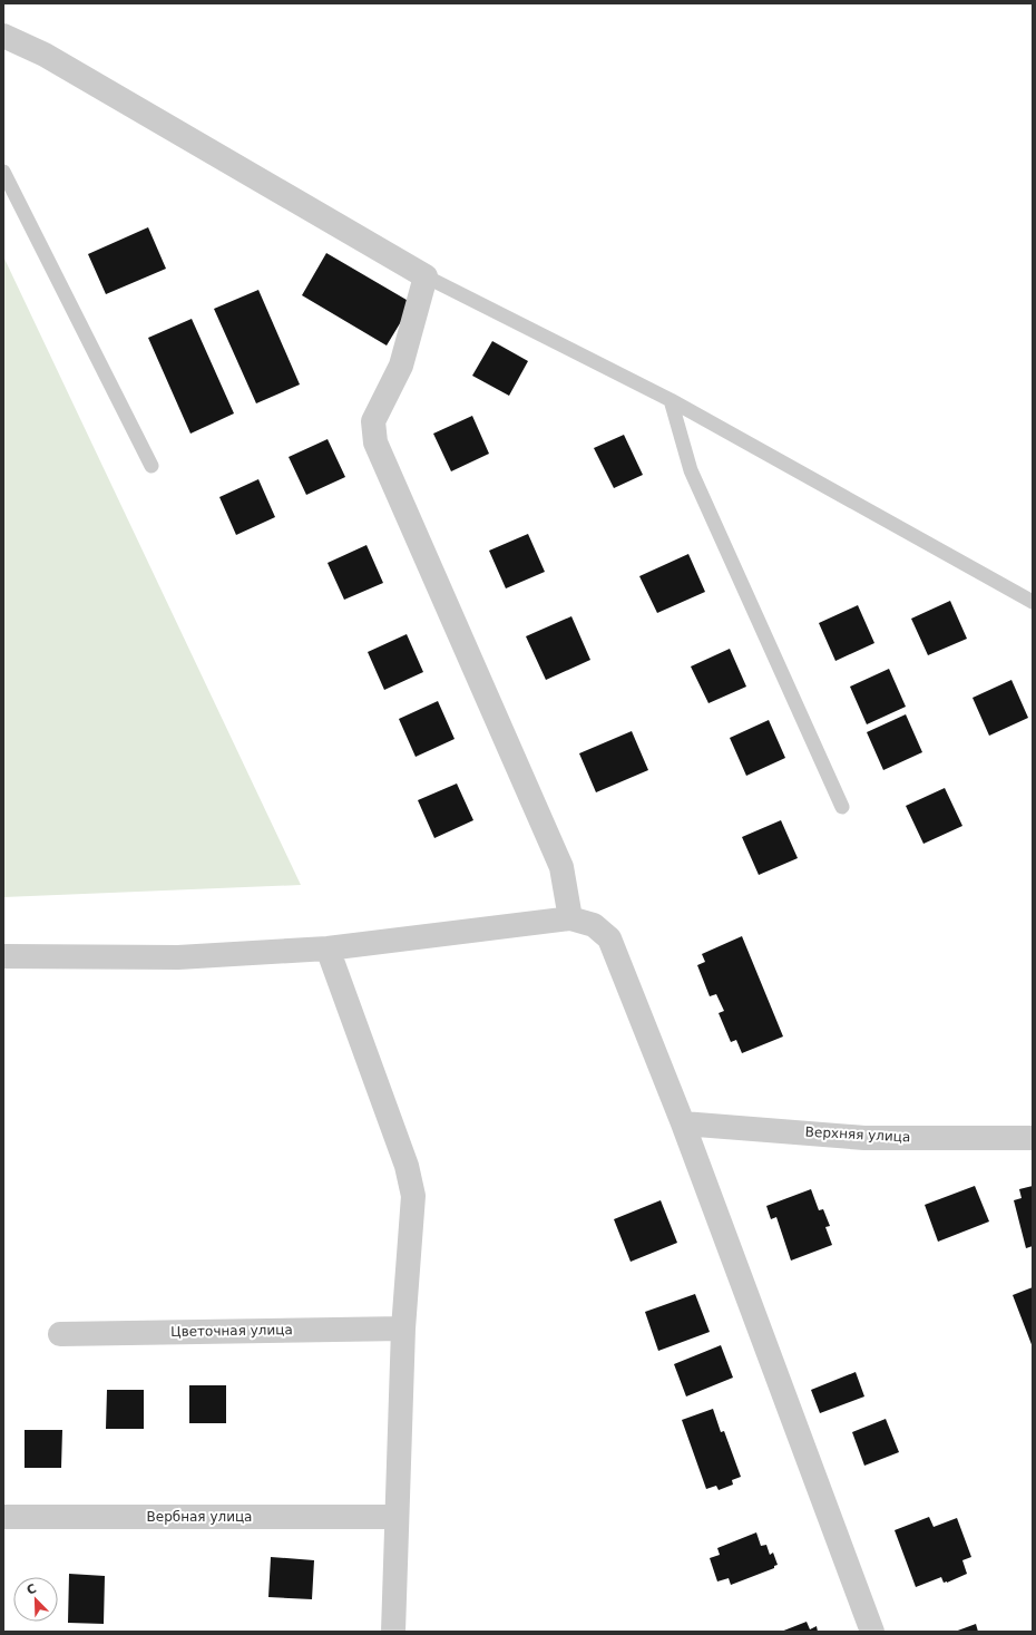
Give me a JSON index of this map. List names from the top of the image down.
{
  "streets": {
    "street": ["Верхняя улица", "Цветочная улица", "Вербная улица"]
  },
  "north": "top left"
}
